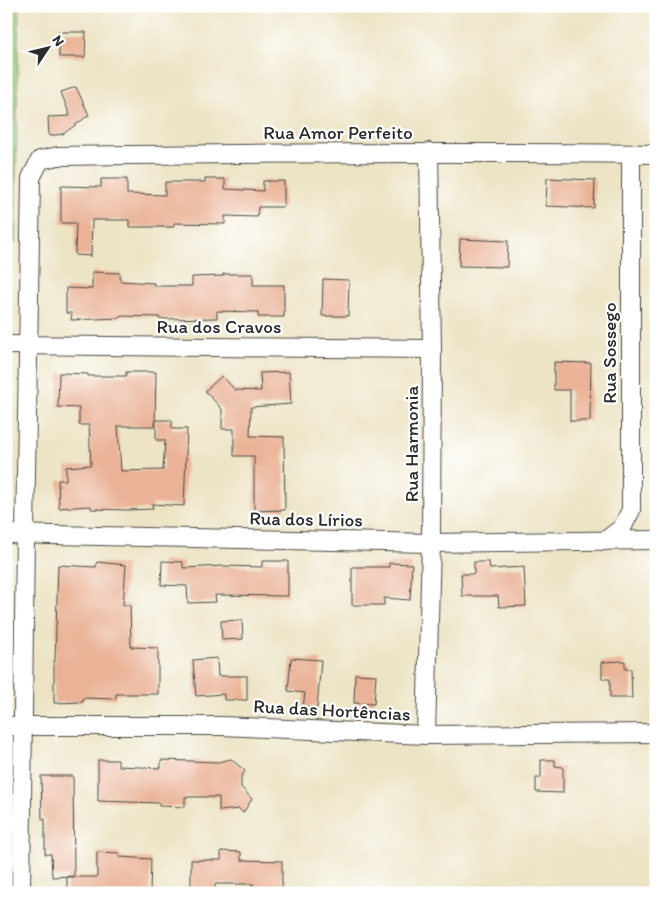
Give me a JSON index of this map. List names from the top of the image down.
{
  "streets": {
    "street": [
      "Rua Amor Perfeito",
      "Rua dos Cravos",
      "Rua Sossego",
      "Rua Harmonia",
      "Rua dos Lírios",
      "Rua das Hortências"
    ]
  },
  "crossings": [
    ["Rua Amor Perfeito", "Rua dos Cravos"],
    ["Rua Amor Perfeito", "Rua Sossego"],
    ["Rua Amor Perfeito", "Rua Harmonia"],
    ["Rua dos Cravos", "Rua Harmonia"],
    ["Rua Sossego", "Rua dos Lírios"],
    ["Rua Harmonia", "Rua dos Lírios"],
    ["Rua Harmonia", "Rua das Hortências"]
  ],
  "north": "top right"
}
